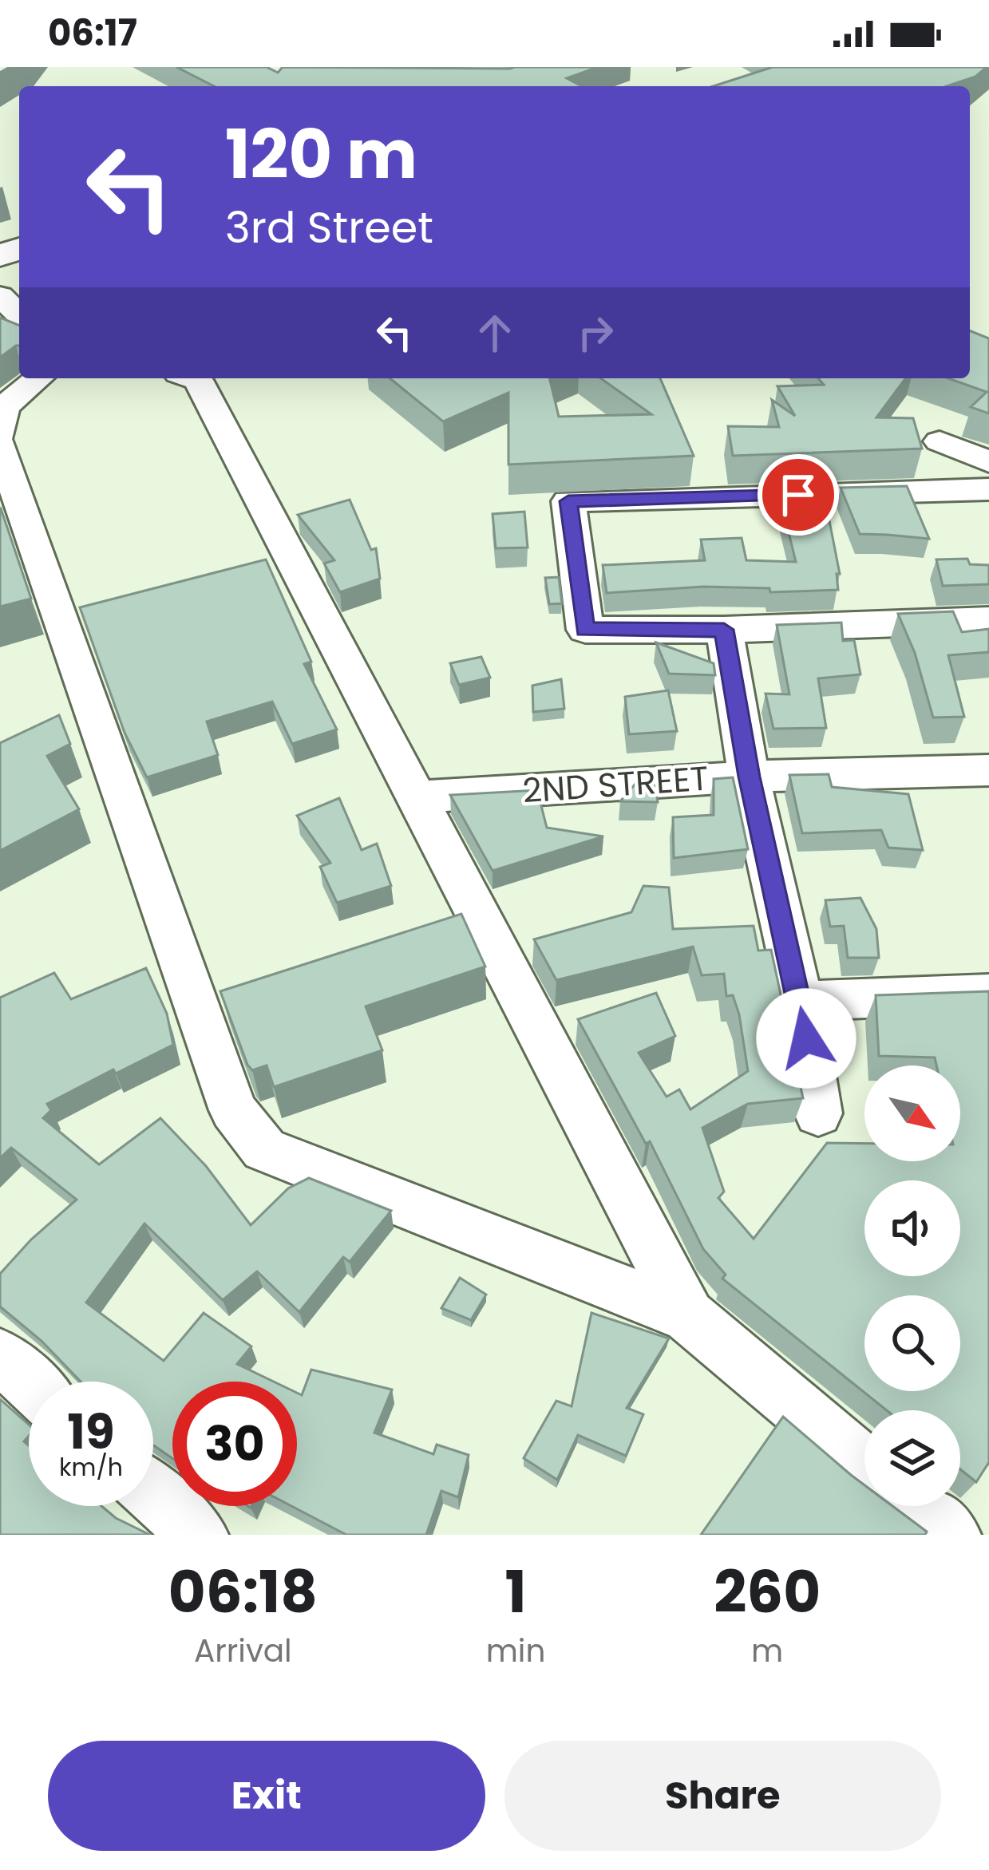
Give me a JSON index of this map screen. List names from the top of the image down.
{
  "streets": {
    "street": ["2ND STREET"]
  },
  "north": "bottom right",
  "page": {
    "status": "06:17",
    "turn": ["120 m", "3rd Street"],
    "speed": "19 km/h",
    "limit": "30",
    "eta": [
      "06:18",
      "Arrival",
      "1",
      "min",
      "260",
      "m"
    ],
    "buttons": ["Exit", "Share"]
  }
}
